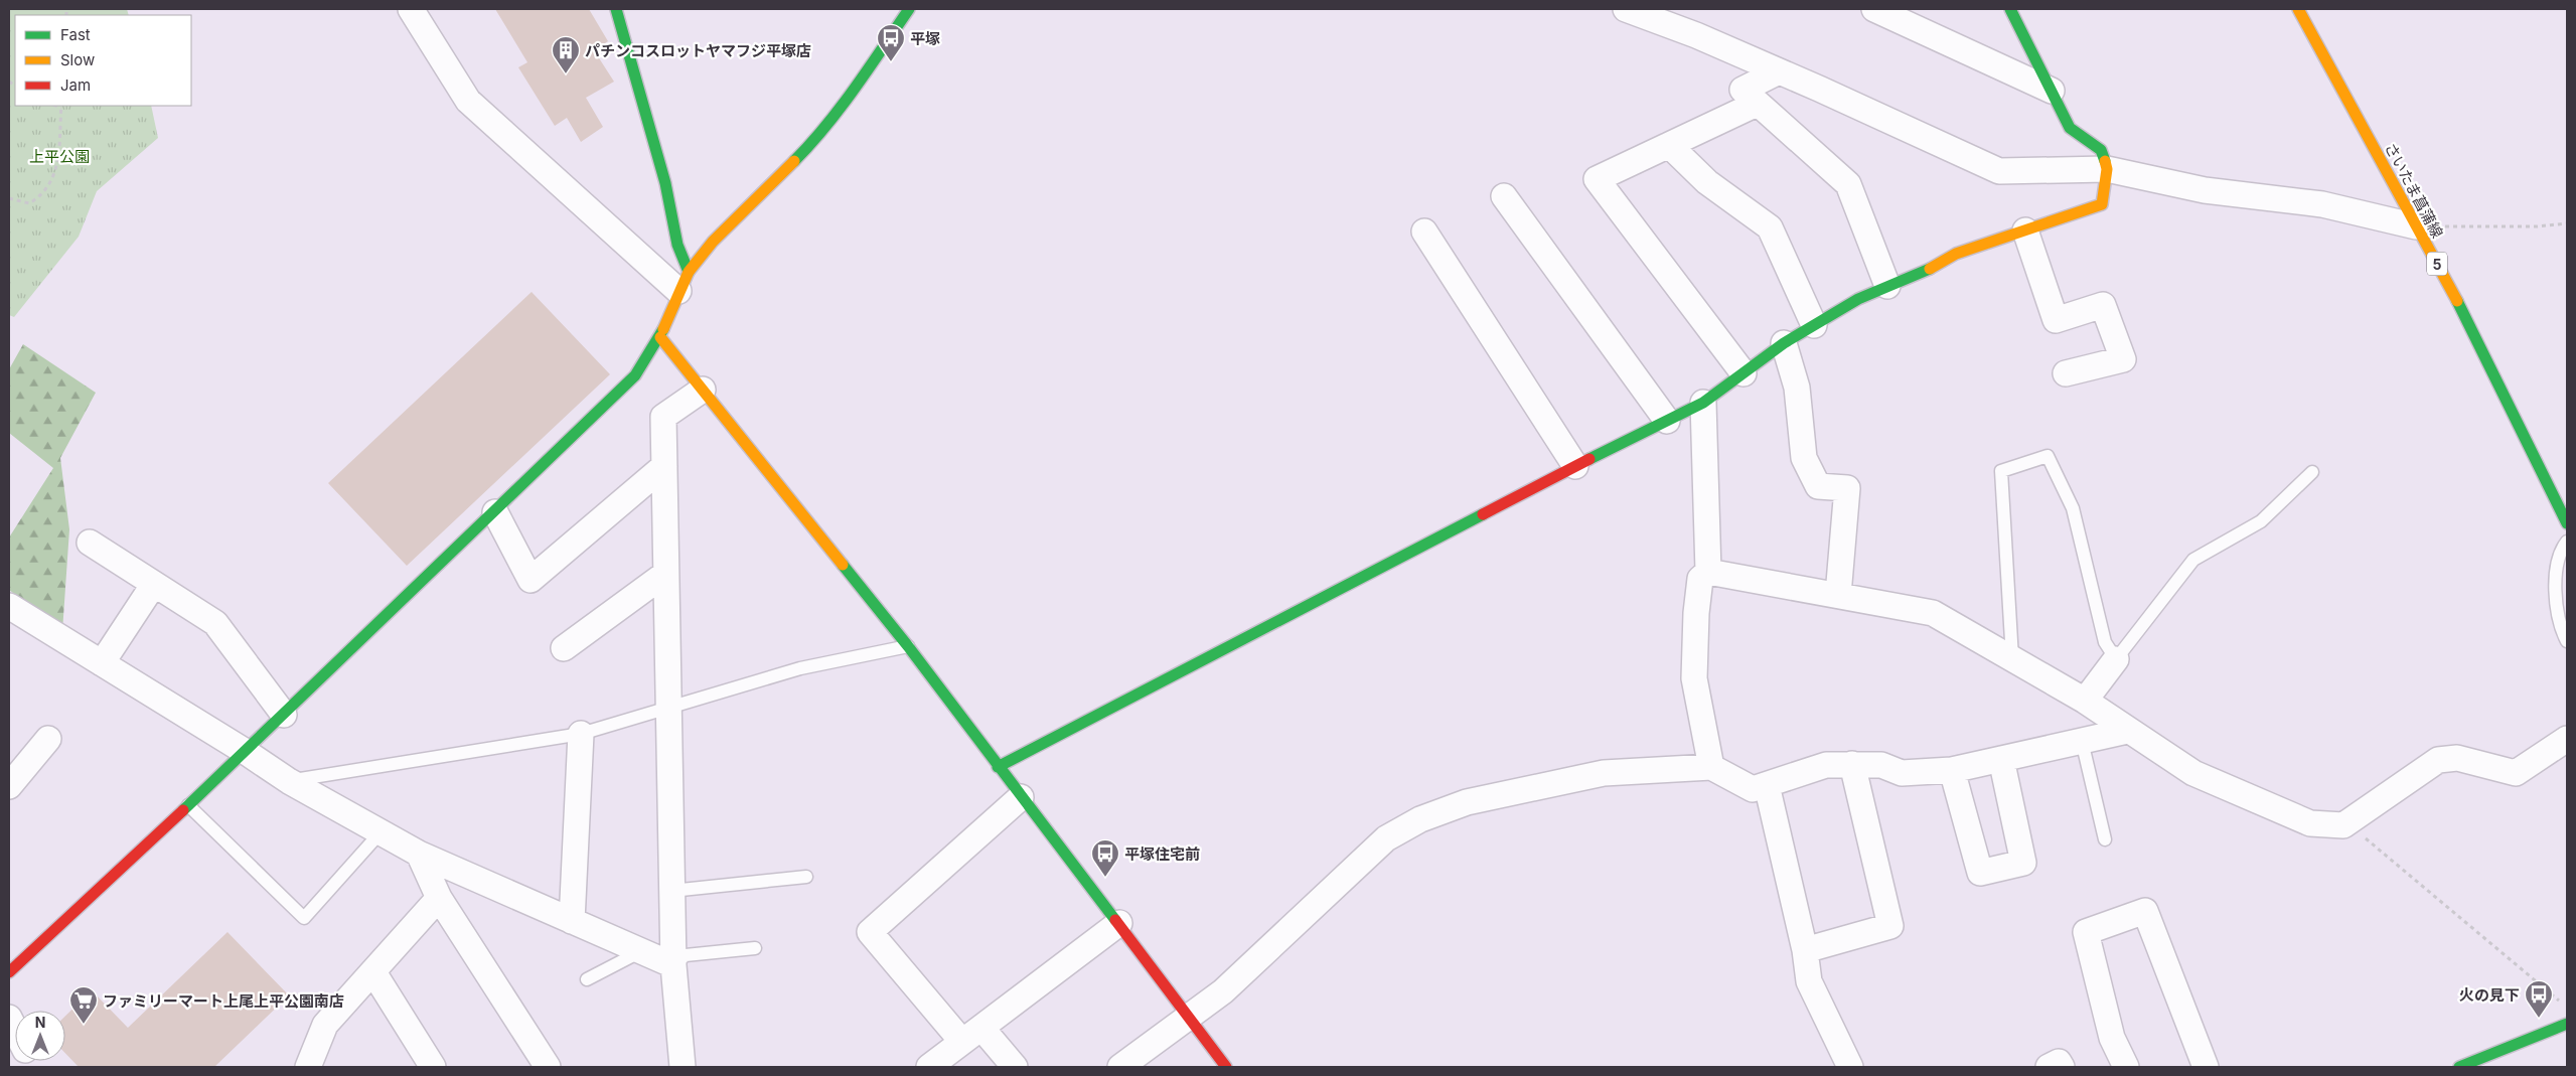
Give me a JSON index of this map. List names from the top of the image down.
{
  "streets": {
    "street": ["さいたま菖蒲線", "5"]
  },
  "parks": ["上平公園"],
  "places": {
    "bus stop": ["平塚", "平塚住宅前", "火の見下"],
    "building": ["パチンコスロットヤマフジ平塚店"],
    "supermarket": ["ファミリーマート上尾上平公園南店"]
  },
  "legend": ["Fast", "Slow", "Jam"],
  "north": "top"
}
